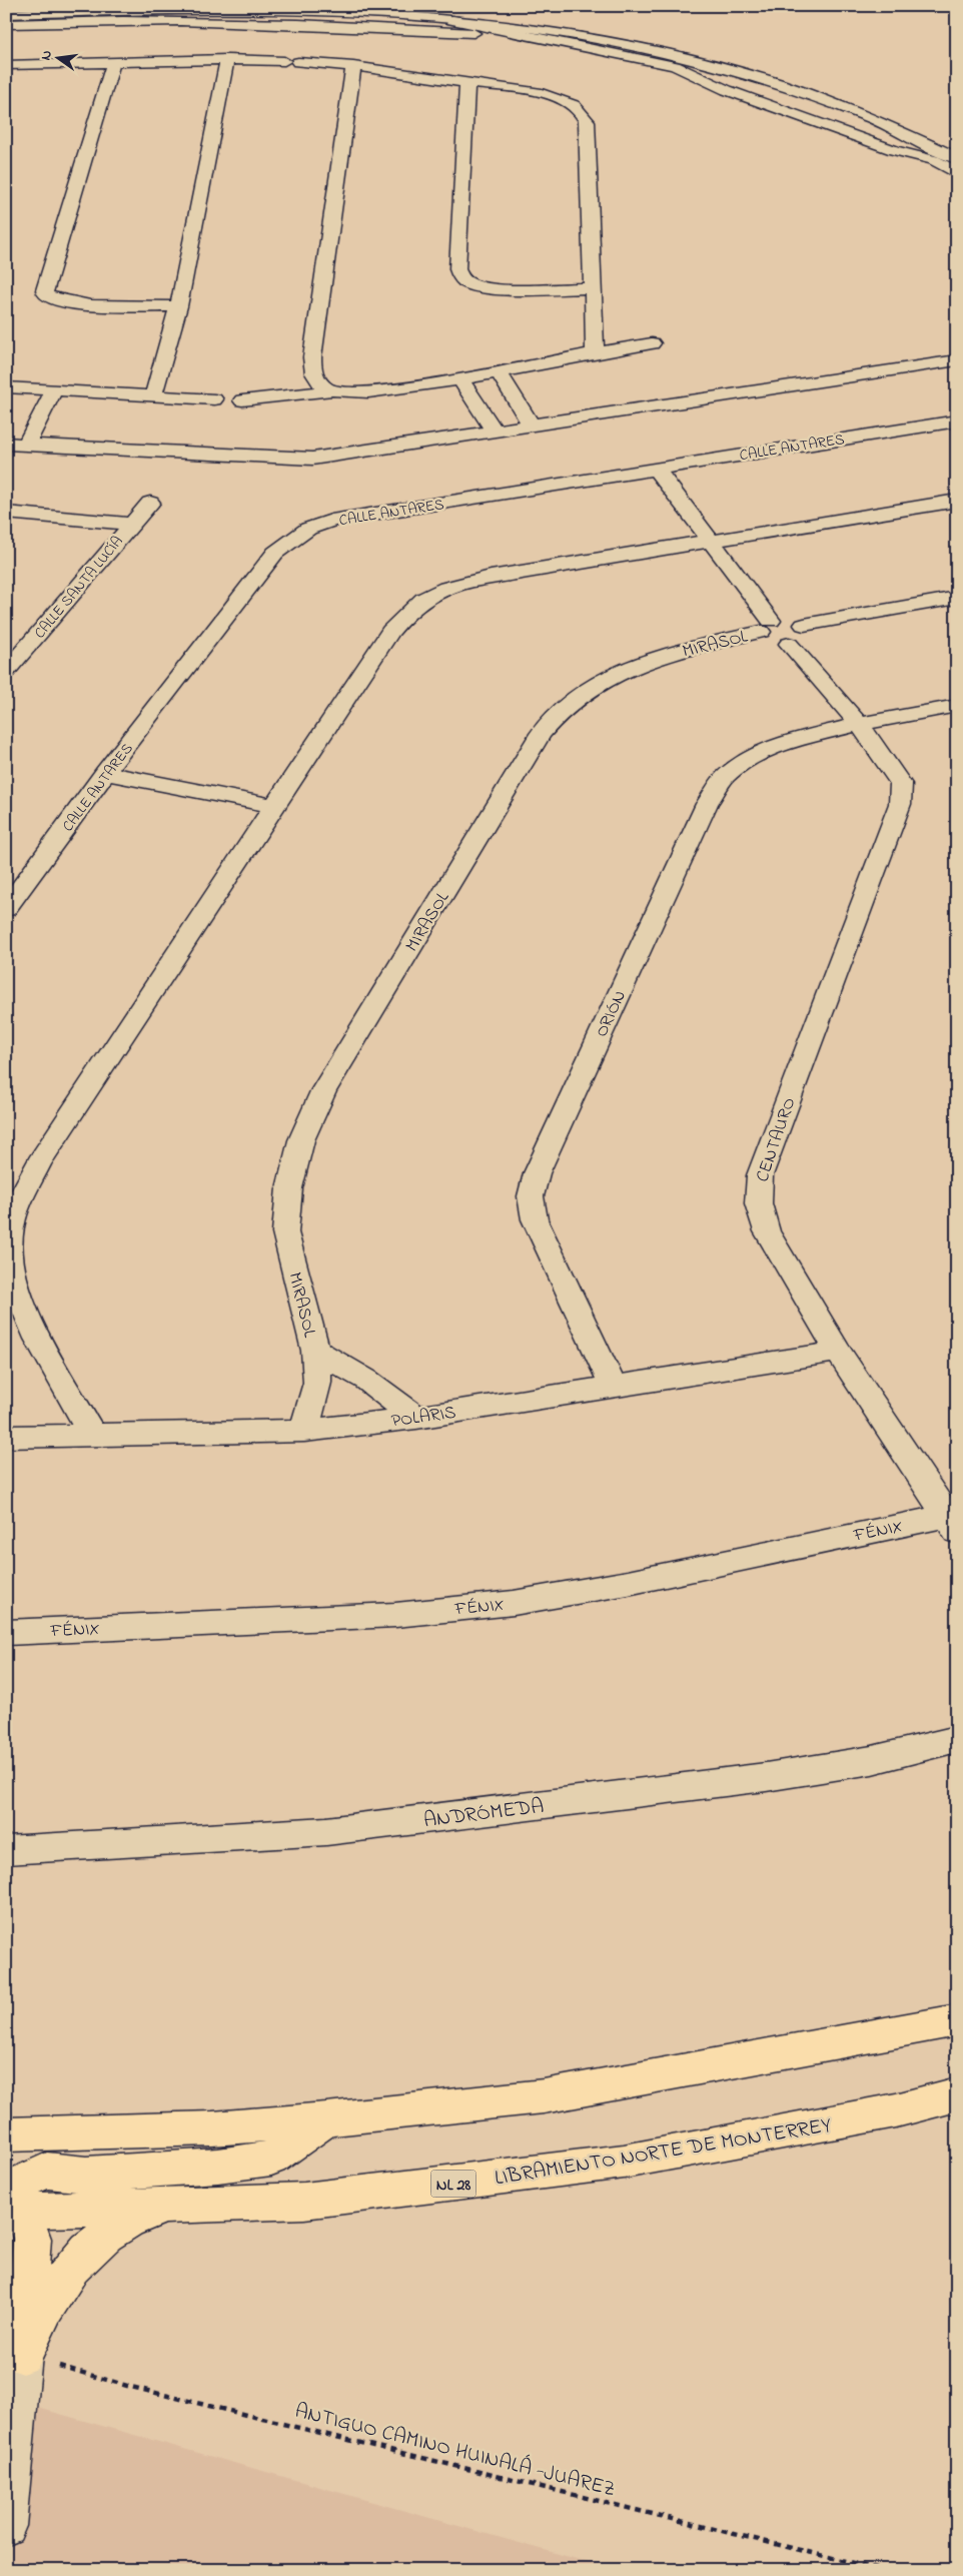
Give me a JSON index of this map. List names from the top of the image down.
{
  "streets": {
    "main road": ["LIBRAMIENTO NORTE DE MONTERREY", "NL 28"],
    "street": [
      "CALLE ANTARES",
      "CALLE SANTA LUCÍA",
      "MIRASOL",
      "ORIÓN",
      "CENTAURO",
      "POLARIS",
      "FÉNIX",
      "ANDRÓMEDA"
    ],
    "path": ["ANTIGUO CAMINO HUINALÁ -JUAREZ"]
  },
  "crossings": [
    ["CALLE ANTARES", "MIRASOL"],
    ["MIRASOL", "POLARIS"],
    ["ORIÓN", "CENTAURO"],
    ["ORIÓN", "POLARIS"],
    ["CENTAURO", "POLARIS"],
    ["CENTAURO", "FÉNIX"]
  ],
  "north": "left"
}
